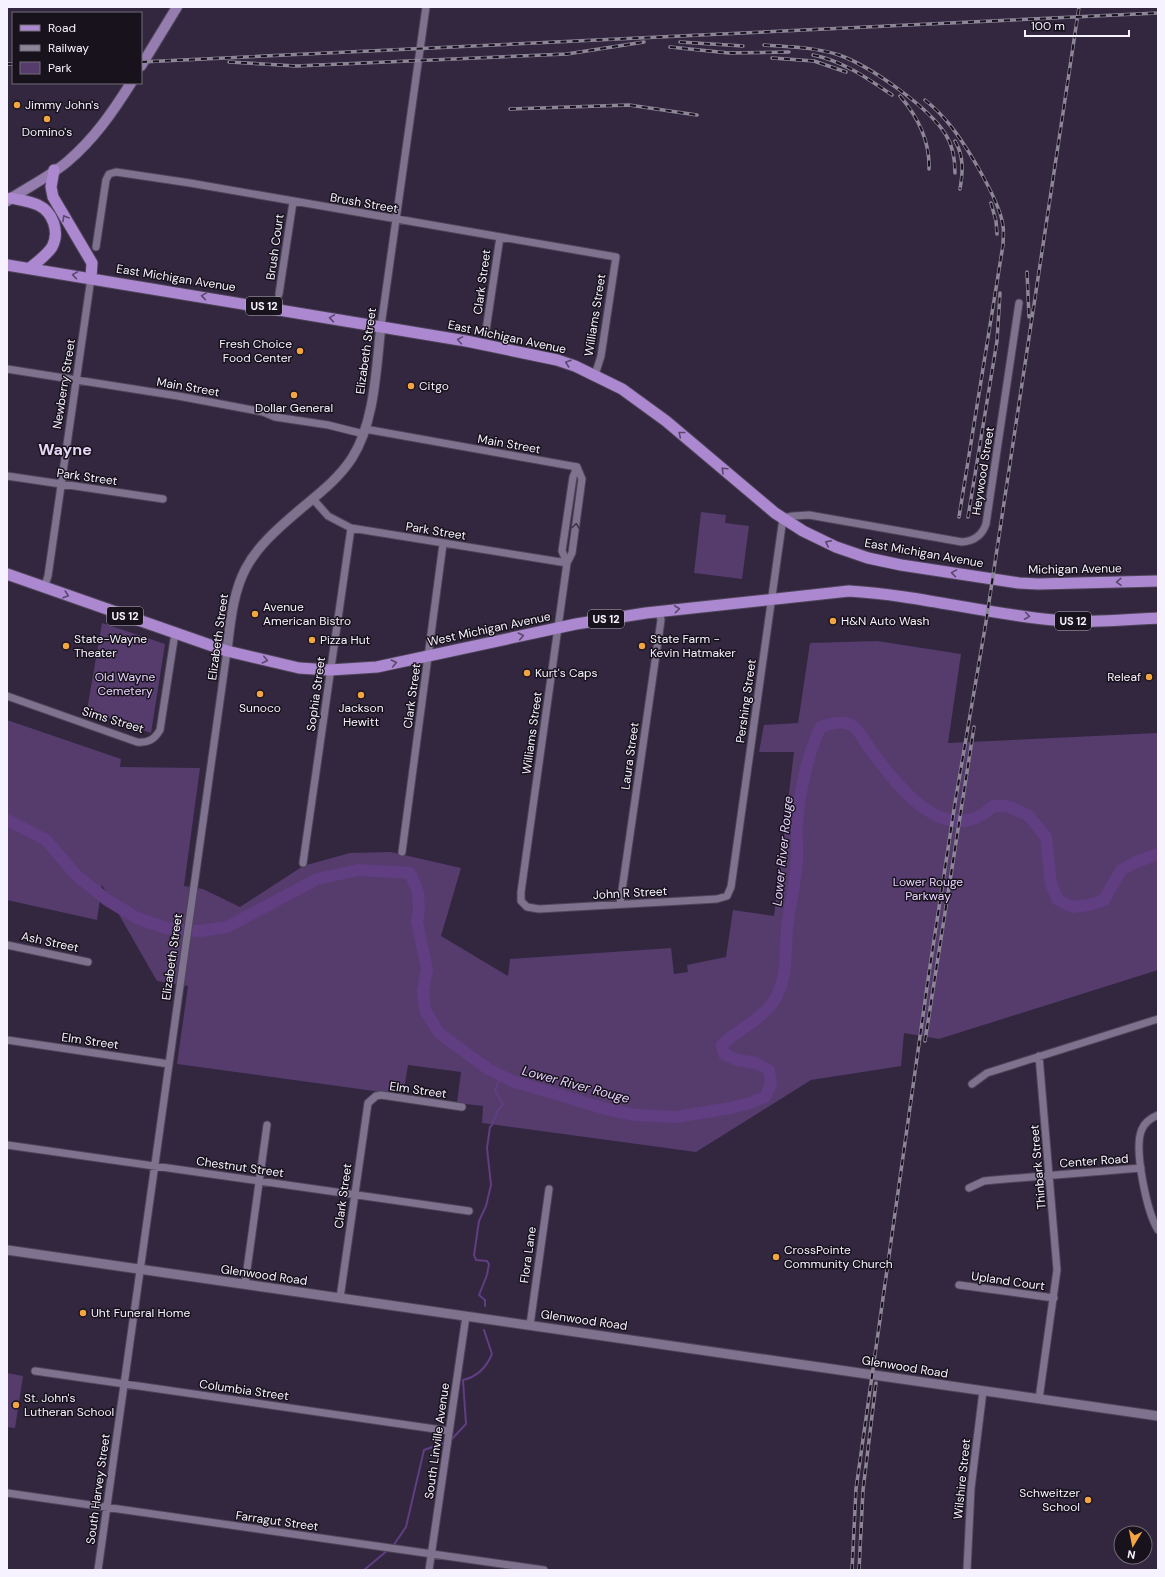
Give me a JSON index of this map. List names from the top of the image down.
{
  "streets": {
    "main road": [
      "East Michigan Avenue",
      "US 12",
      "Michigan Avenue",
      "West Michigan Avenue"
    ],
    "street": [
      "Brush Street",
      "Brush Court",
      "Clark Street",
      "Williams Street",
      "Elizabeth Street",
      "Newberry Street",
      "Main Street",
      "Heywood Street",
      "Park Street",
      "Sophia Street",
      "Pershing Street",
      "Sims Street",
      "Laura Street",
      "John R Street",
      "Ash Street",
      "Elm Street",
      "Center Road",
      "Chestnut Street",
      "Thinbark Street",
      "Flora Lane",
      "Glenwood Road",
      "Upland Court",
      "Columbia Street",
      "South Linville Avenue",
      "Wilshire Street",
      "South Harvey Street",
      "Farragut Street"
    ]
  },
  "crossings": [
    ["Brush Street", "Brush Court"],
    ["Brush Street", "Clark Street"],
    ["Brush Street", "Williams Street"],
    ["Brush Street", "Elizabeth Street"],
    ["East Michigan Avenue", "Williams Street"],
    ["East Michigan Avenue", "Elizabeth Street"],
    ["East Michigan Avenue", "Newberry Street"],
    ["East Michigan Avenue", "Heywood Street"],
    ["East Michigan Avenue", "Michigan Avenue"],
    ["East Michigan Avenue", "Pershing Street"],
    ["Clark Street", "Park Street"],
    ["Clark Street", "West Michigan Avenue"],
    ["Clark Street", "Elm Street"],
    ["Clark Street", "Chestnut Street"],
    ["Clark Street", "Glenwood Road"],
    ["Williams Street", "Main Street"],
    ["Williams Street", "Park Street"],
    ["Williams Street", "West Michigan Avenue"],
    ["Williams Street", "John R Street"],
    ["Elizabeth Street", "Main Street"],
    ["Elizabeth Street", "Park Street"],
    ["Elizabeth Street", "West Michigan Avenue"],
    ["Elizabeth Street", "Elm Street"],
    ["Elizabeth Street", "Chestnut Street"],
    ["Elizabeth Street", "Glenwood Road"],
    ["Elizabeth Street", "South Harvey Street"],
    ["Newberry Street", "Main Street"],
    ["Newberry Street", "Park Street"],
    ["Newberry Street", "West Michigan Avenue"],
    ["Heywood Street", "Pershing Street"],
    ["Park Street", "Sophia Street"],
    ["West Michigan Avenue", "Sophia Street"],
    ["West Michigan Avenue", "Pershing Street"],
    ["West Michigan Avenue", "Sims Street"],
    ["West Michigan Avenue", "Laura Street"],
    ["Pershing Street", "John R Street"],
    ["Laura Street", "John R Street"],
    ["Center Road", "Thinbark Street"],
    ["Thinbark Street", "Glenwood Road"],
    ["Thinbark Street", "Upland Court"],
    ["Flora Lane", "Glenwood Road"],
    ["Glenwood Road", "South Linville Avenue"],
    ["Glenwood Road", "Wilshire Street"],
    ["Glenwood Road", "South Harvey Street"],
    ["Columbia Street", "South Linville Avenue"],
    ["Columbia Street", "South Harvey Street"],
    ["South Linville Avenue", "Farragut Street"],
    ["South Harvey Street", "Farragut Street"]
  ],
  "one_way": ["East Michigan Avenue", "Michigan Avenue", "West Michigan Avenue"],
  "districts": ["Wayne"],
  "water": ["Lower River Rouge"],
  "parks": ["Old Wayne Cemetery", "Lower Rouge Parkway"],
  "places": [
    "Jimmy John's",
    "Domino's",
    "Fresh Choice Food Center",
    "Citgo",
    "Dollar General",
    "Avenue American Bistro",
    "H&N Auto Wash",
    "Pizza Hut",
    "State-Wayne Theater",
    "State Farm - Kevin Hatmaker",
    "Kurt's Caps",
    "Releaf",
    "Sunoco",
    "Jackson Hewitt",
    "CrossPointe Community Church",
    "Uht Funeral Home",
    "St. John's Lutheran School",
    "Schweitzer School"
  ],
  "legend": ["Road", "Railway", "Park"],
  "scale_bar": "100 m",
  "north": "bottom"
}
